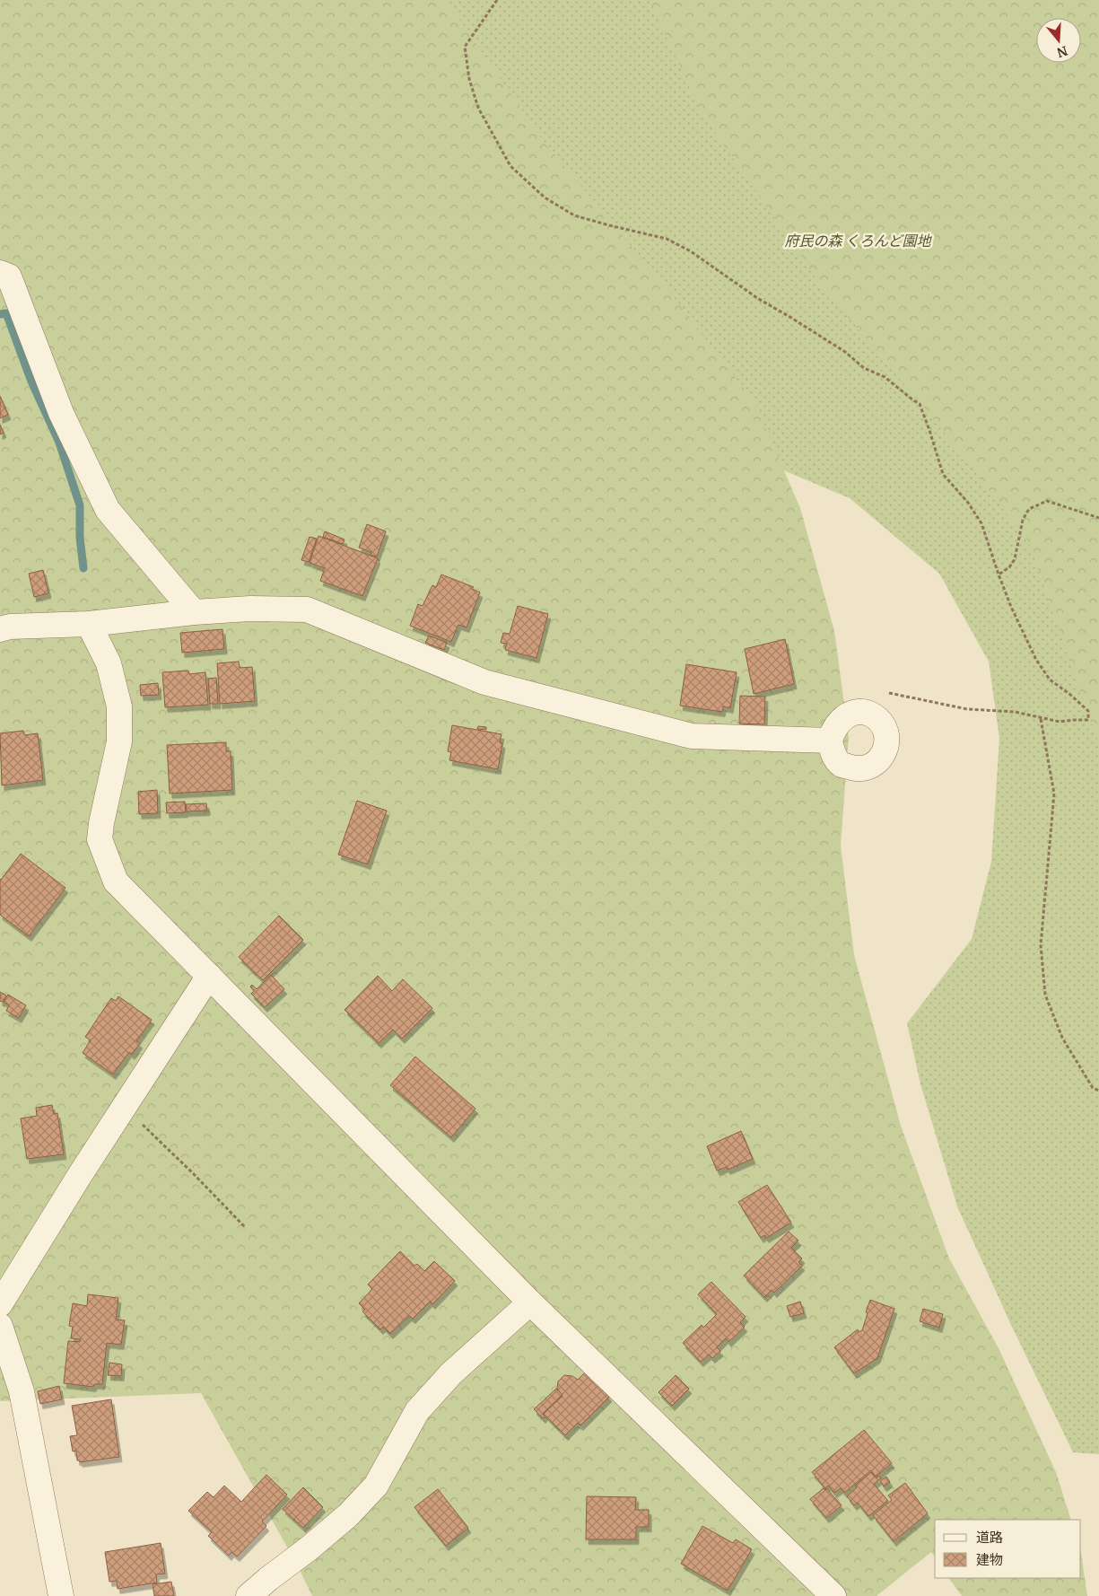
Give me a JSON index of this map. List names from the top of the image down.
{
  "parks": ["府民の森 くろんど園地"],
  "legend": ["道路", "建物"],
  "north": "bottom"
}
